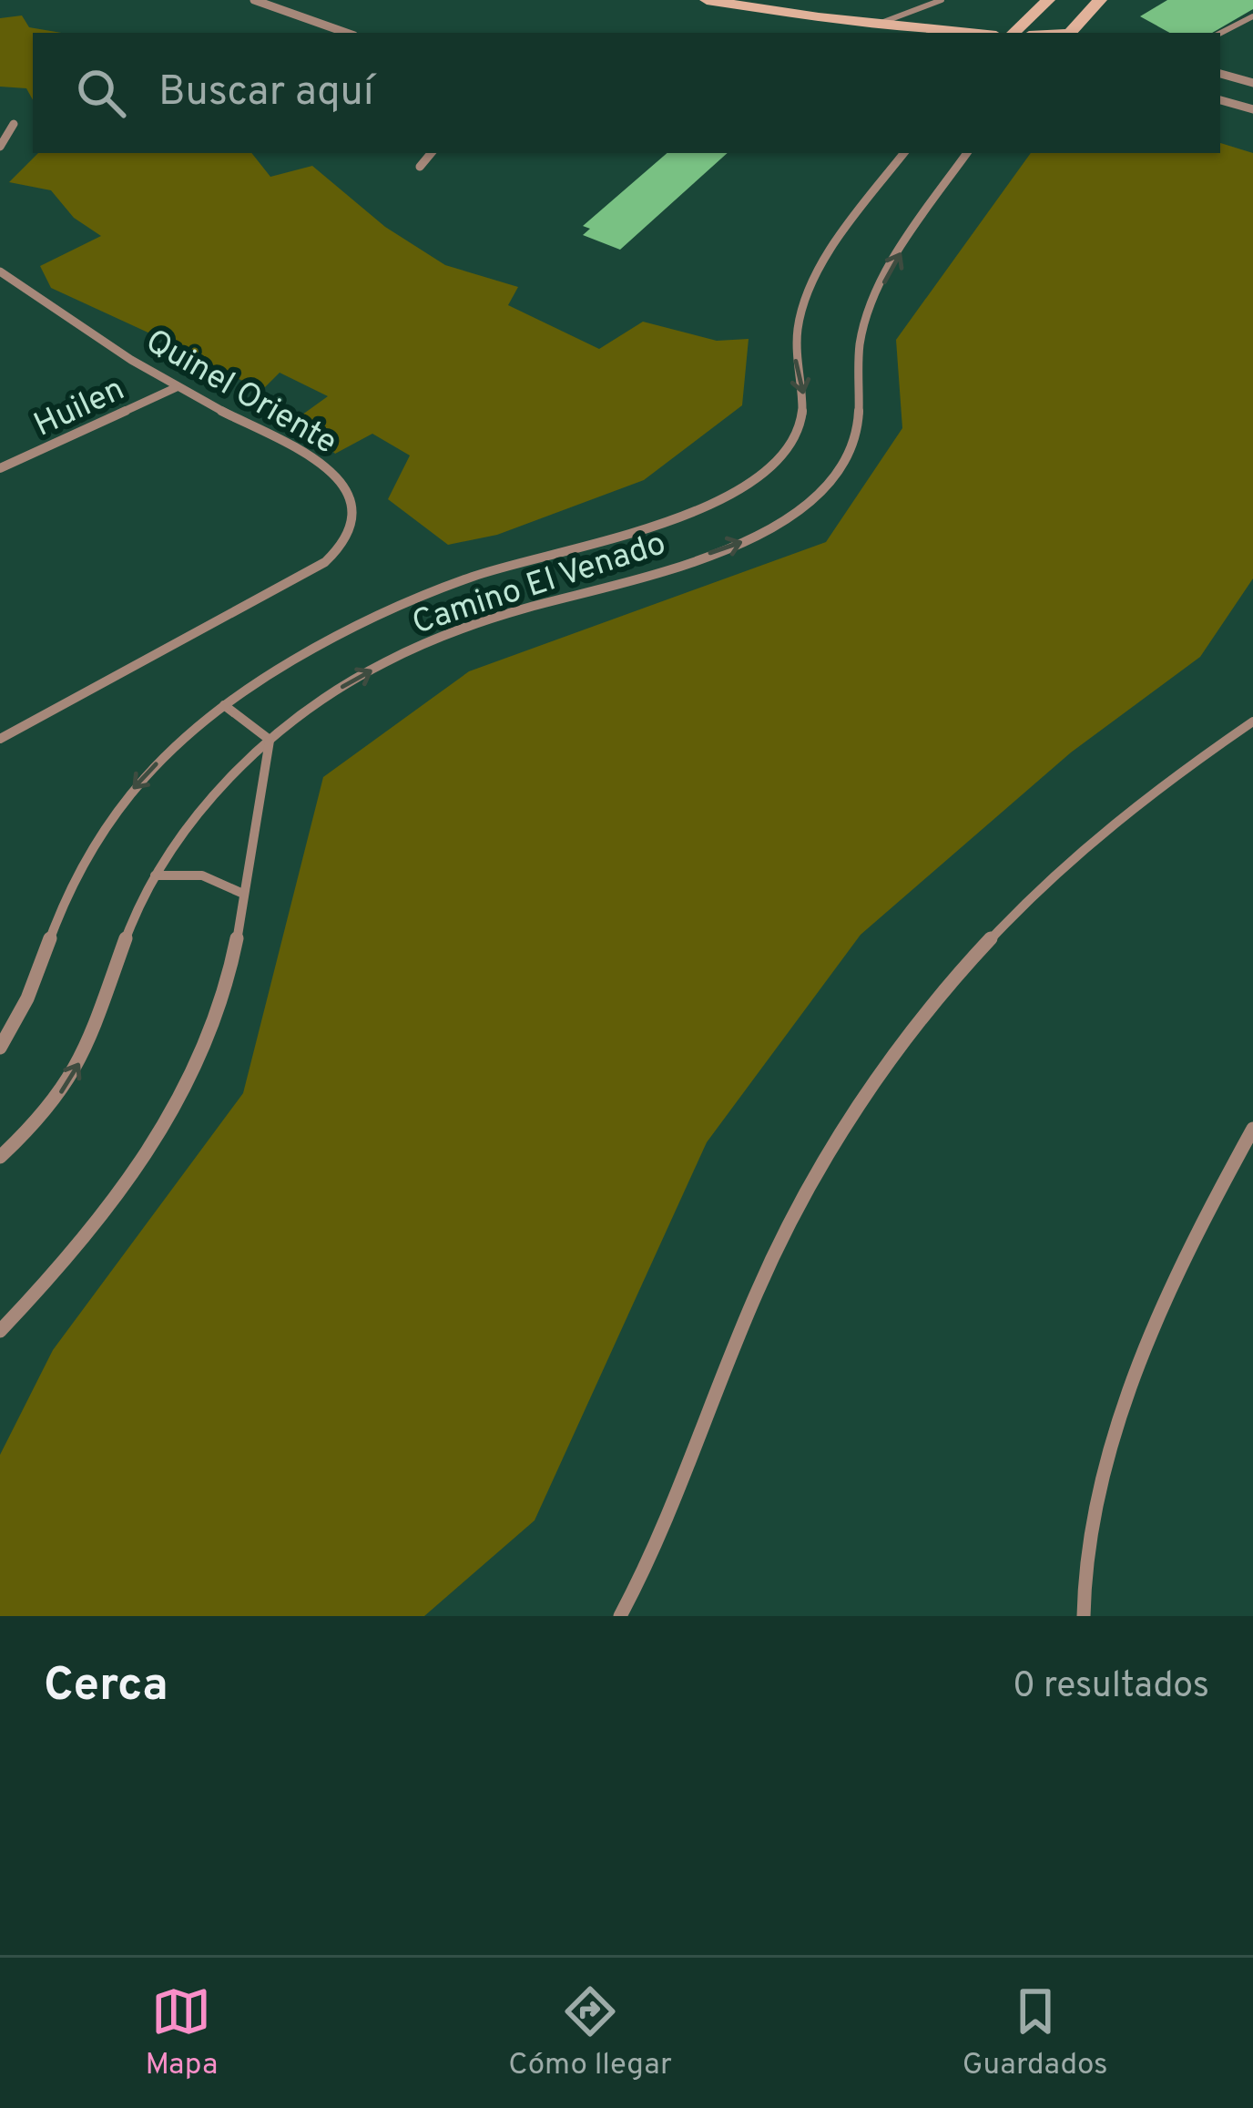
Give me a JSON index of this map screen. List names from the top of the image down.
{
  "streets": {
    "street": ["Quinel Oriente", "Huilen", "Camino El Venado"]
  },
  "crossings": [
    ["Quinel Oriente", "Huilen"]
  ],
  "page": {
    "search": "Buscar aquí",
    "heading": ["Cerca", "0 resultados"],
    "nav": ["Mapa", "Cómo llegar", "Guardados"]
  }
}
